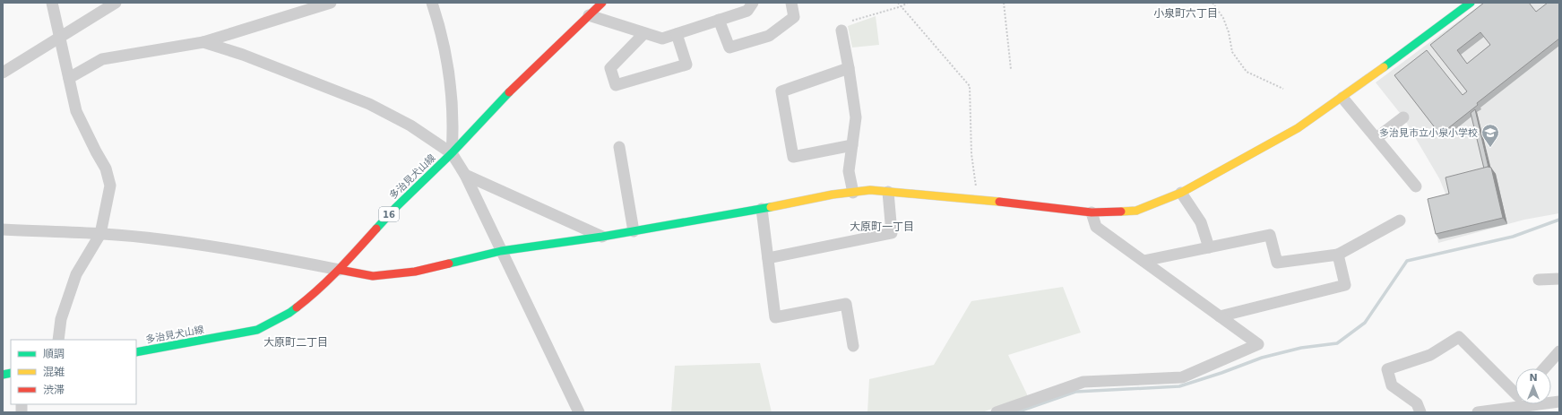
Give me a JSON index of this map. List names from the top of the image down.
{
  "streets": {
    "street": ["多治見犬山線", "16"]
  },
  "districts": ["小泉町六丁目", "大原町一丁目", "大原町二丁目"],
  "places": {
    "school or university": ["多治見市立小泉小学校"]
  },
  "legend": ["順調", "混雑", "渋滞"],
  "north": "top"
}
